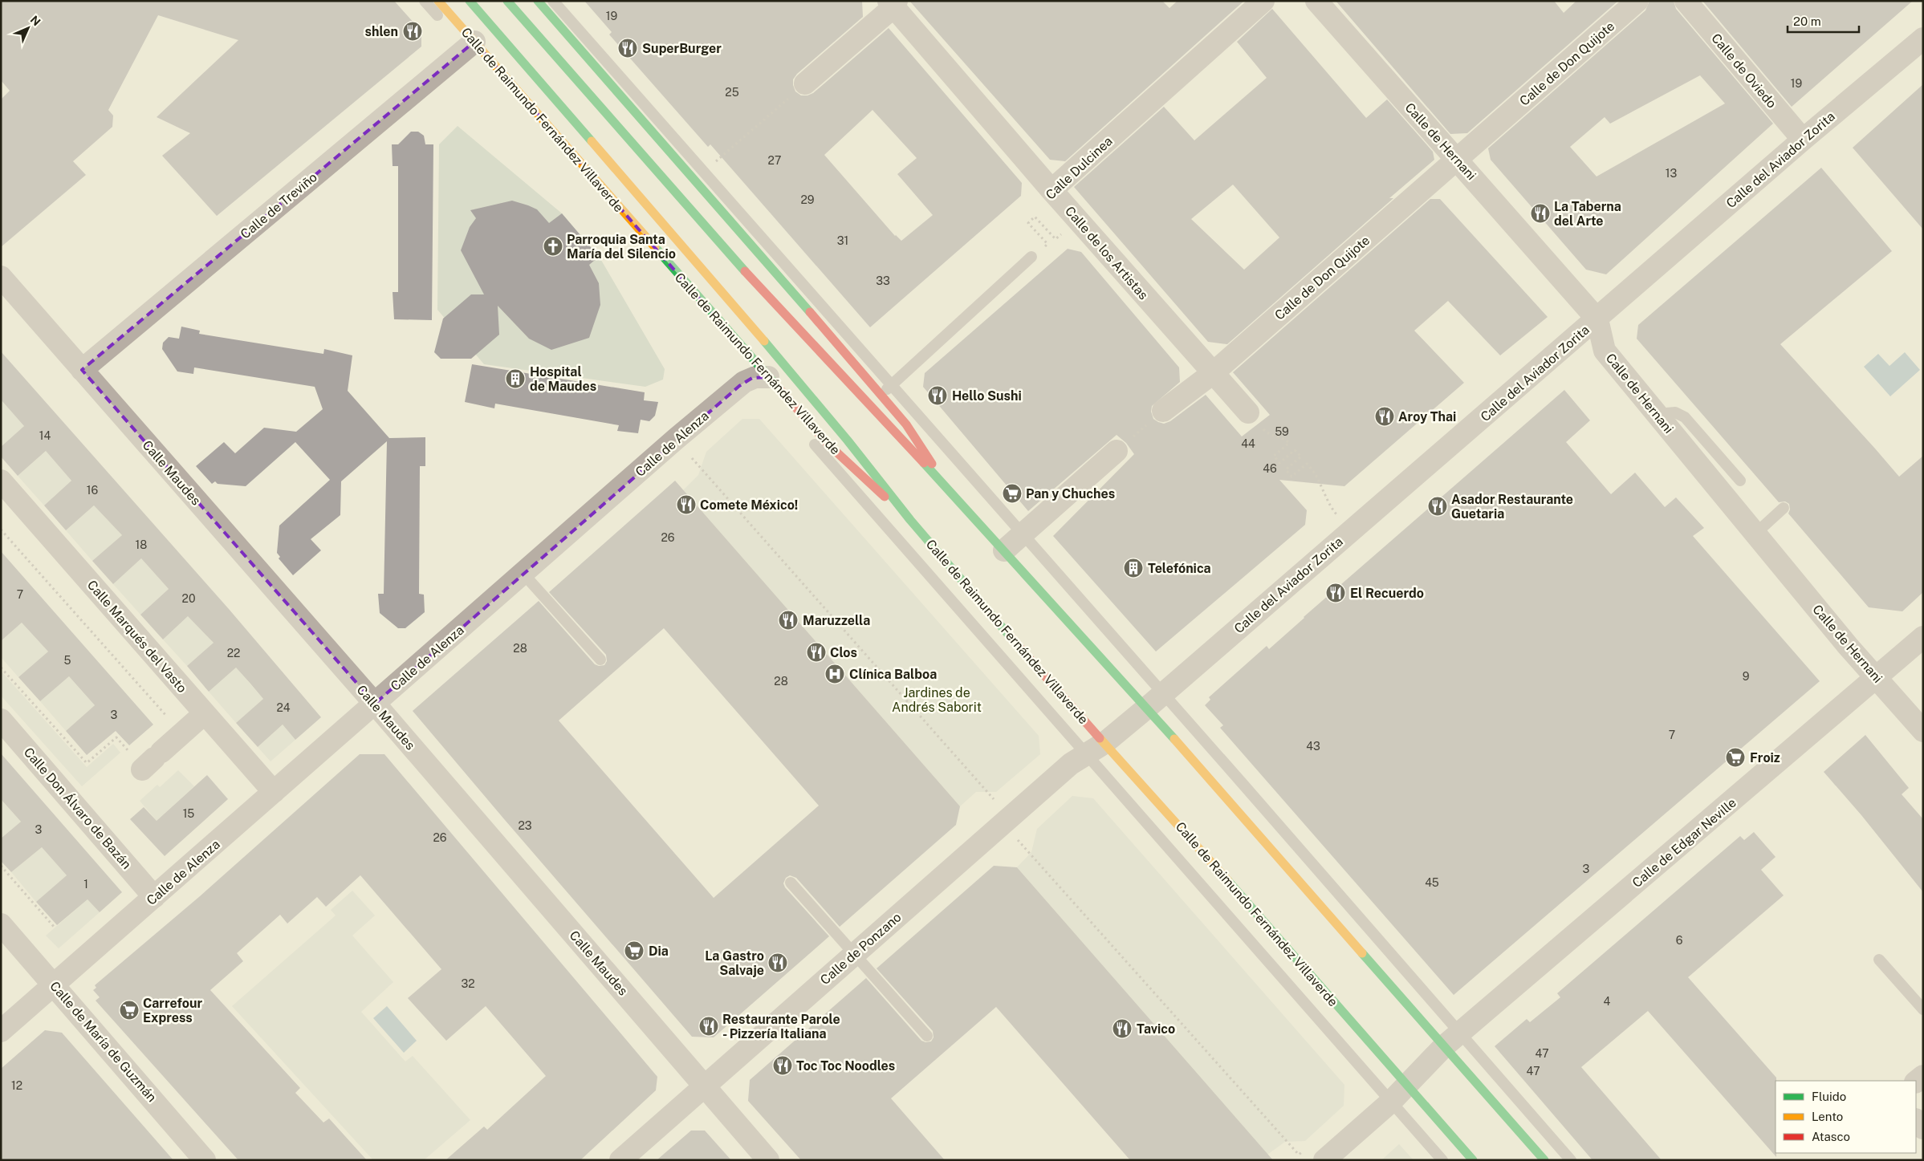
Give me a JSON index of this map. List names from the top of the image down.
{
  "streets": {
    "main road": ["Calle de Raimundo Fernández Villaverde"],
    "street": [
      "Calle de Don Quijote",
      "Calle de Oviedo",
      "Calle de Hernani",
      "Calle del Aviador Zorita",
      "Calle Dulcinea",
      "Calle de Treviño",
      "Calle de los Artistas",
      "Calle de Alenza",
      "Calle Maudes",
      "Calle Marqués del Vasto",
      "Calle Don Álvaro de Bazán",
      "Calle de Edgar Neville",
      "Calle de Ponzano",
      "Calle de María de Guzmán"
    ]
  },
  "crossings": [
    ["Calle de Don Quijote", "Calle de Hernani"],
    ["Calle de Don Quijote", "Calle de los Artistas"],
    ["Calle de Oviedo", "Calle del Aviador Zorita"],
    ["Calle de Raimundo Fernández Villaverde", "Calle de Treviño"],
    ["Calle de Raimundo Fernández Villaverde", "Calle de Alenza"],
    ["Calle de Raimundo Fernández Villaverde", "Calle de Ponzano"],
    ["Calle de Hernani", "Calle del Aviador Zorita"],
    ["Calle de Hernani", "Calle de Edgar Neville"],
    ["Calle Dulcinea", "Calle de los Artistas"],
    ["Calle de Treviño", "Calle Maudes"],
    ["Calle de Alenza", "Calle Maudes"],
    ["Calle de Alenza", "Calle Marqués del Vasto"],
    ["Calle de Alenza", "Calle Don Álvaro de Bazán"],
    ["Calle de Alenza", "Calle de María de Guzmán"],
    ["Calle Maudes", "Calle de Ponzano"]
  ],
  "parks": ["Jardines de Andrés Saborit"],
  "places": {
    "restaurant": [
      "shlen",
      "SuperBurger",
      "La Taberna del Arte",
      "Hello Sushi",
      "Aroy Thai",
      "Comete México!",
      "Asador Restaurante Guetaria",
      "El Recuerdo",
      "Maruzzella",
      "Clos",
      "La Gastro Salvaje",
      "Restaurante Parole - Pizzería Italiana",
      "Tavico",
      "Toc Toc Noodles"
    ],
    "church": ["Parroquia Santa María del Silencio"],
    "building": ["Hospital de Maudes", "Telefónica"],
    "supermarket": [
      "Pan y Chuches",
      "Froiz",
      "Dia",
      "Carrefour Express"
    ],
    "hospital": ["Clínica Balboa"]
  },
  "house_numbers": [
    "19",
    "19",
    "25",
    "27",
    "13",
    "29",
    "31",
    "33",
    "59",
    "14",
    "44",
    "46",
    "16",
    "26",
    "18",
    "7",
    "20",
    "28",
    "22",
    "5",
    "9",
    "28",
    "24",
    "3",
    "7",
    "43",
    "15",
    "23",
    "3",
    "26",
    "3",
    "45",
    "1",
    "6",
    "32",
    "4",
    "47",
    "47",
    "12"
  ],
  "legend": ["Fluido", "Lento", "Atasco"],
  "scale_bar": "20 m",
  "north": "top right"
}
